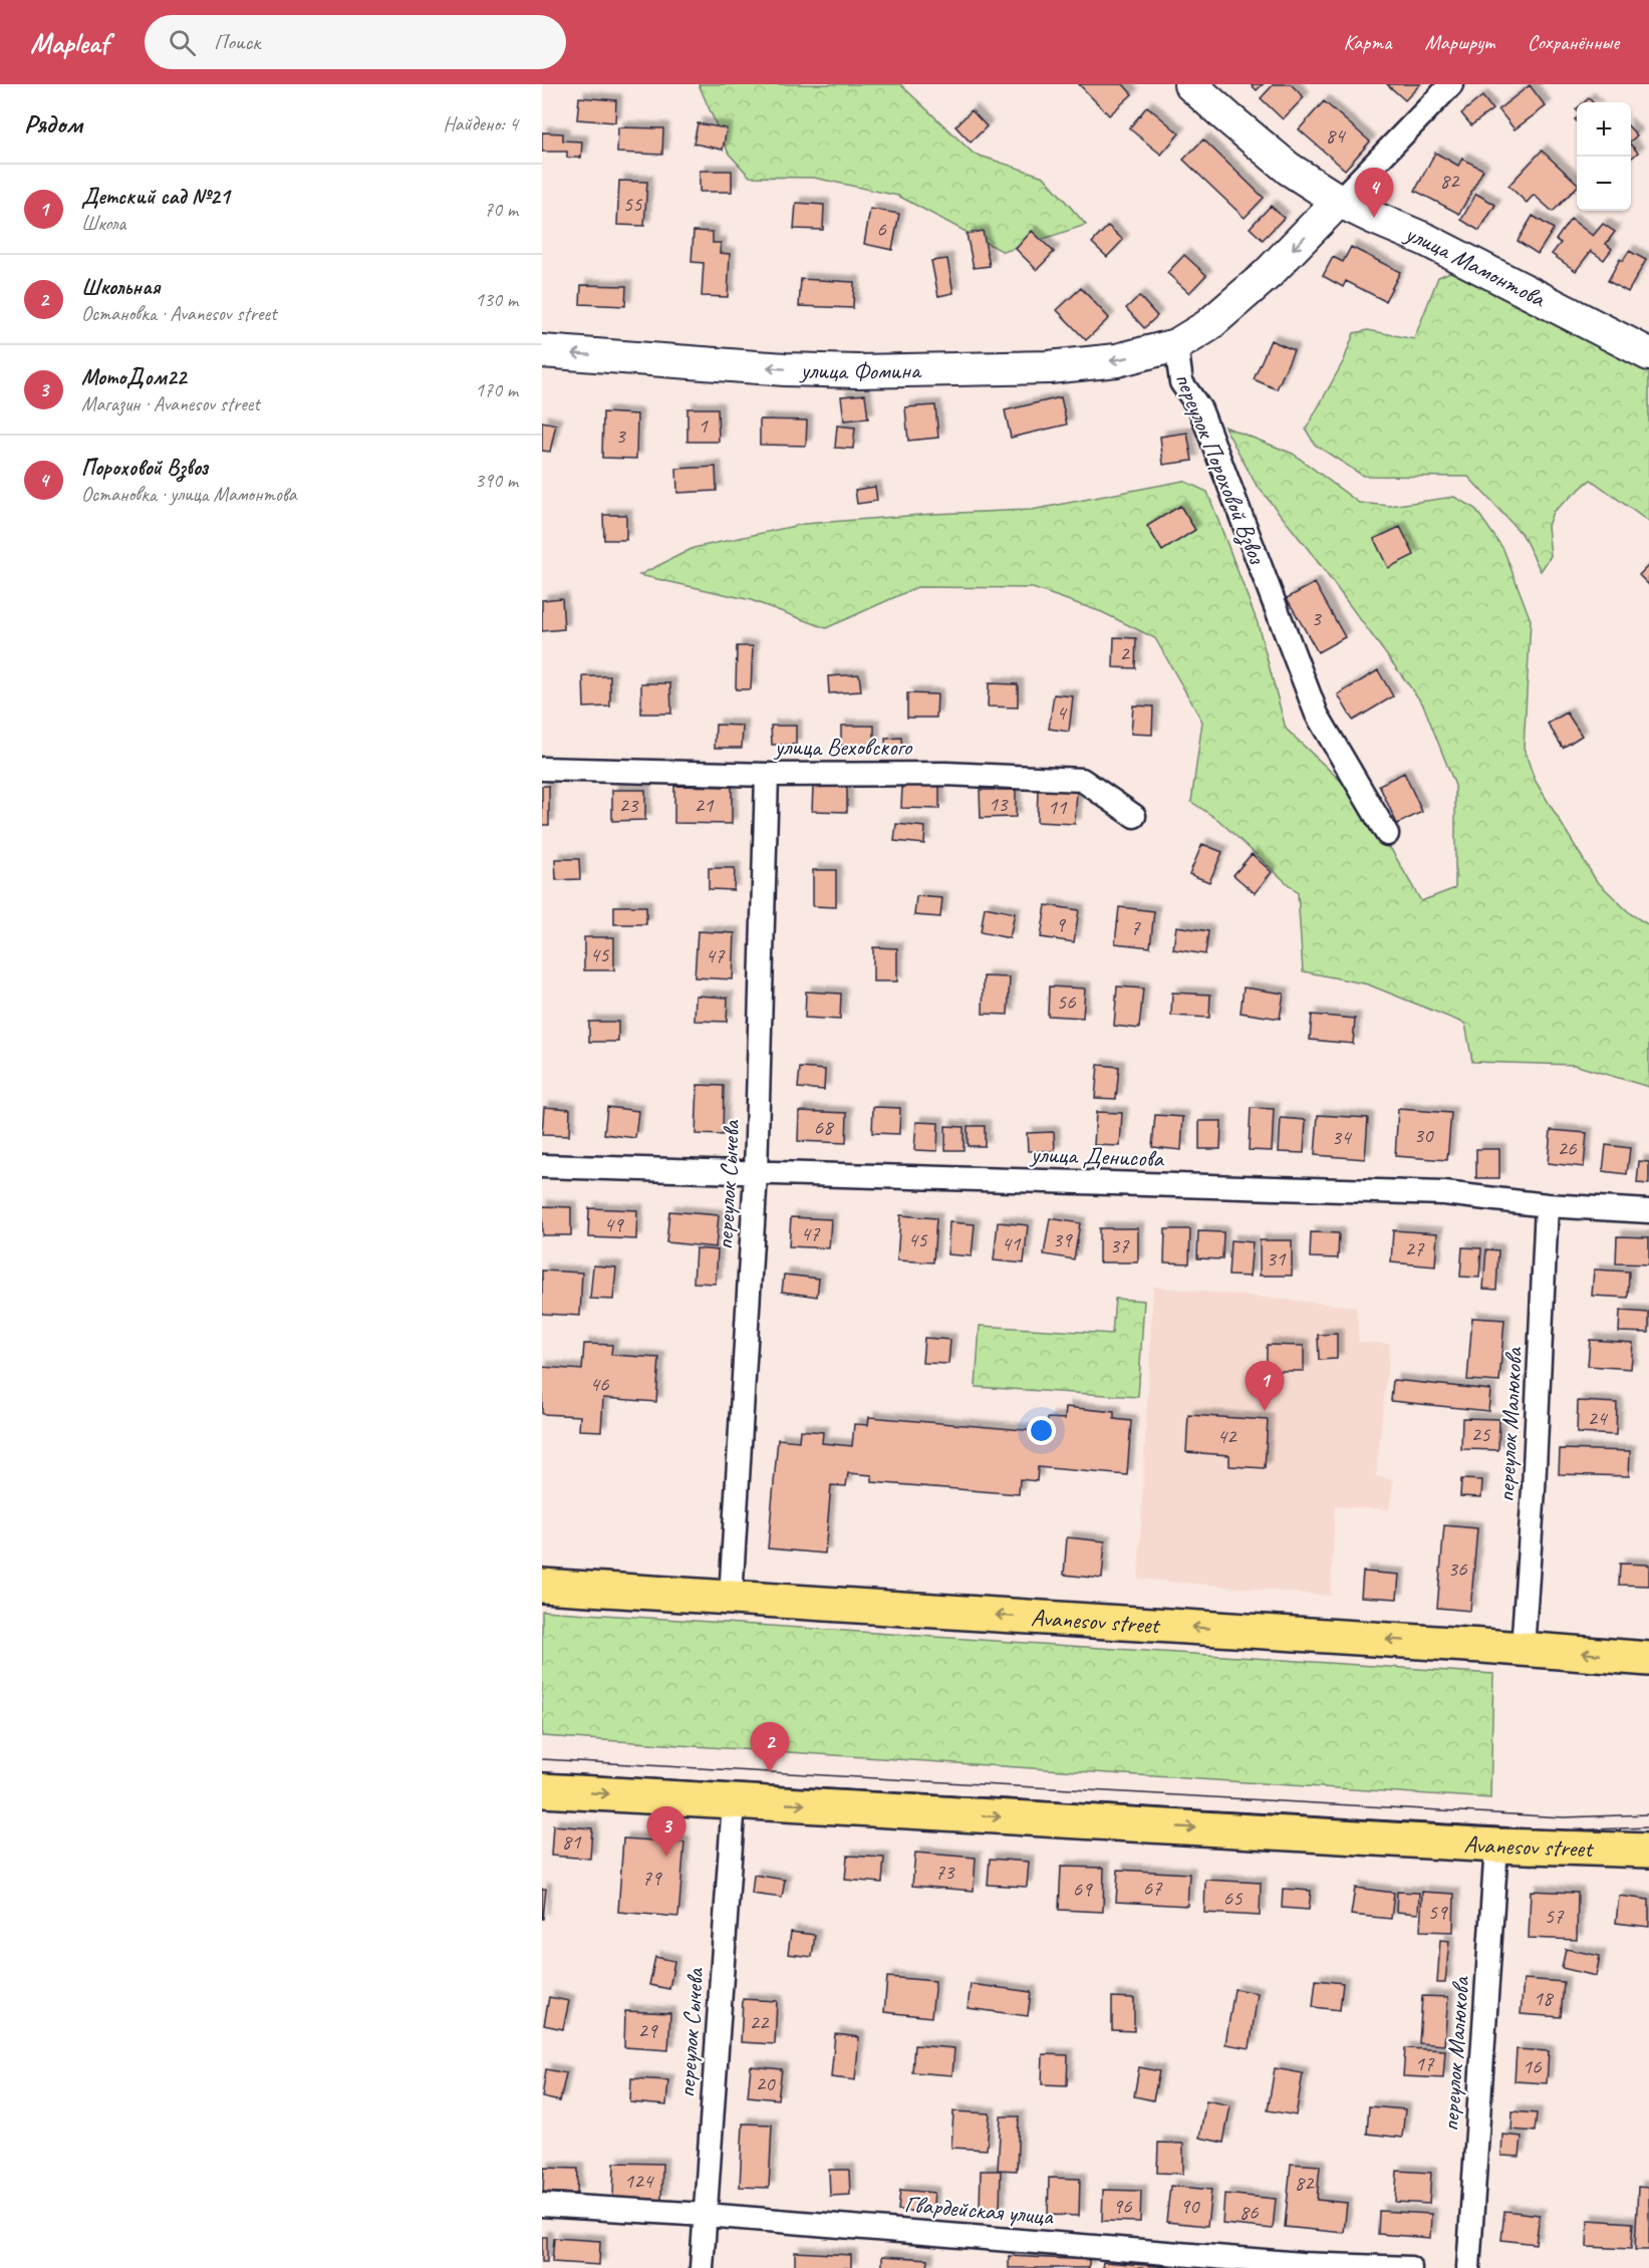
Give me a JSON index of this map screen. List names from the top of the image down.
{
  "streets": {
    "highway": ["Avanesov street"],
    "street": [
      "улица Мамонтова",
      "улица Фомина",
      "переулок Пороховой Взвоз",
      "улица Веховского",
      "улица Денисова",
      "переулок Сычева",
      "переулок Малюкова",
      "Гвардейская улица"
    ]
  },
  "crossings": [
    ["улица Мамонтова", "переулок Пороховой Взвоз"],
    ["улица Фомина", "переулок Пороховой Взвоз"],
    ["улица Веховского", "переулок Сычева"],
    ["улица Денисова", "переулок Сычева"],
    ["улица Денисова", "переулок Малюкова"],
    ["переулок Сычева", "Avanesov street"],
    ["переулок Сычева", "Гвардейская улица"],
    ["переулок Малюкова", "Avanesov street"]
  ],
  "one_way": ["улица Фомина"],
  "house_numbers": [
    "84",
    "82",
    "55",
    "6",
    "1",
    "3",
    "3",
    "2",
    "4",
    "13",
    "23",
    "21",
    "11",
    "9",
    "7",
    "45",
    "47",
    "56",
    "68",
    "30",
    "34",
    "26",
    "49",
    "47",
    "45",
    "39",
    "41",
    "37",
    "27",
    "31",
    "46",
    "24",
    "25",
    "42",
    "36",
    "81",
    "73",
    "79",
    "67",
    "69",
    "65",
    "59",
    "57",
    "18",
    "22",
    "29",
    "17",
    "16",
    "20",
    "124",
    "82",
    "96",
    "90",
    "86"
  ],
  "page": {
    "header": "Mapleaf",
    "search": "Поиск",
    "nav": ["Карта", "Маршрут", "Сохранённые"],
    "heading": ["Рядом", "Найдено: 4"],
    "map_buttons": ["+", "−"],
    "list": [
      {
        "mark": "1",
        "name": "Детский сад №21",
        "note": "Школа",
        "value": "70 m"
      },
      {
        "mark": "2",
        "name": "Школьная",
        "note": "Остановка · Avanesov street",
        "value": "130 m"
      },
      {
        "mark": "3",
        "name": "МотоДом22",
        "note": "Магазин · Avanesov street",
        "value": "170 m"
      },
      {
        "mark": "4",
        "name": "Пороховой Взвоз",
        "note": "Остановка · улица Мамонтова",
        "value": "390 m"
      }
    ],
    "pins": [
      "4",
      "1",
      "2",
      "3"
    ]
  }
}
